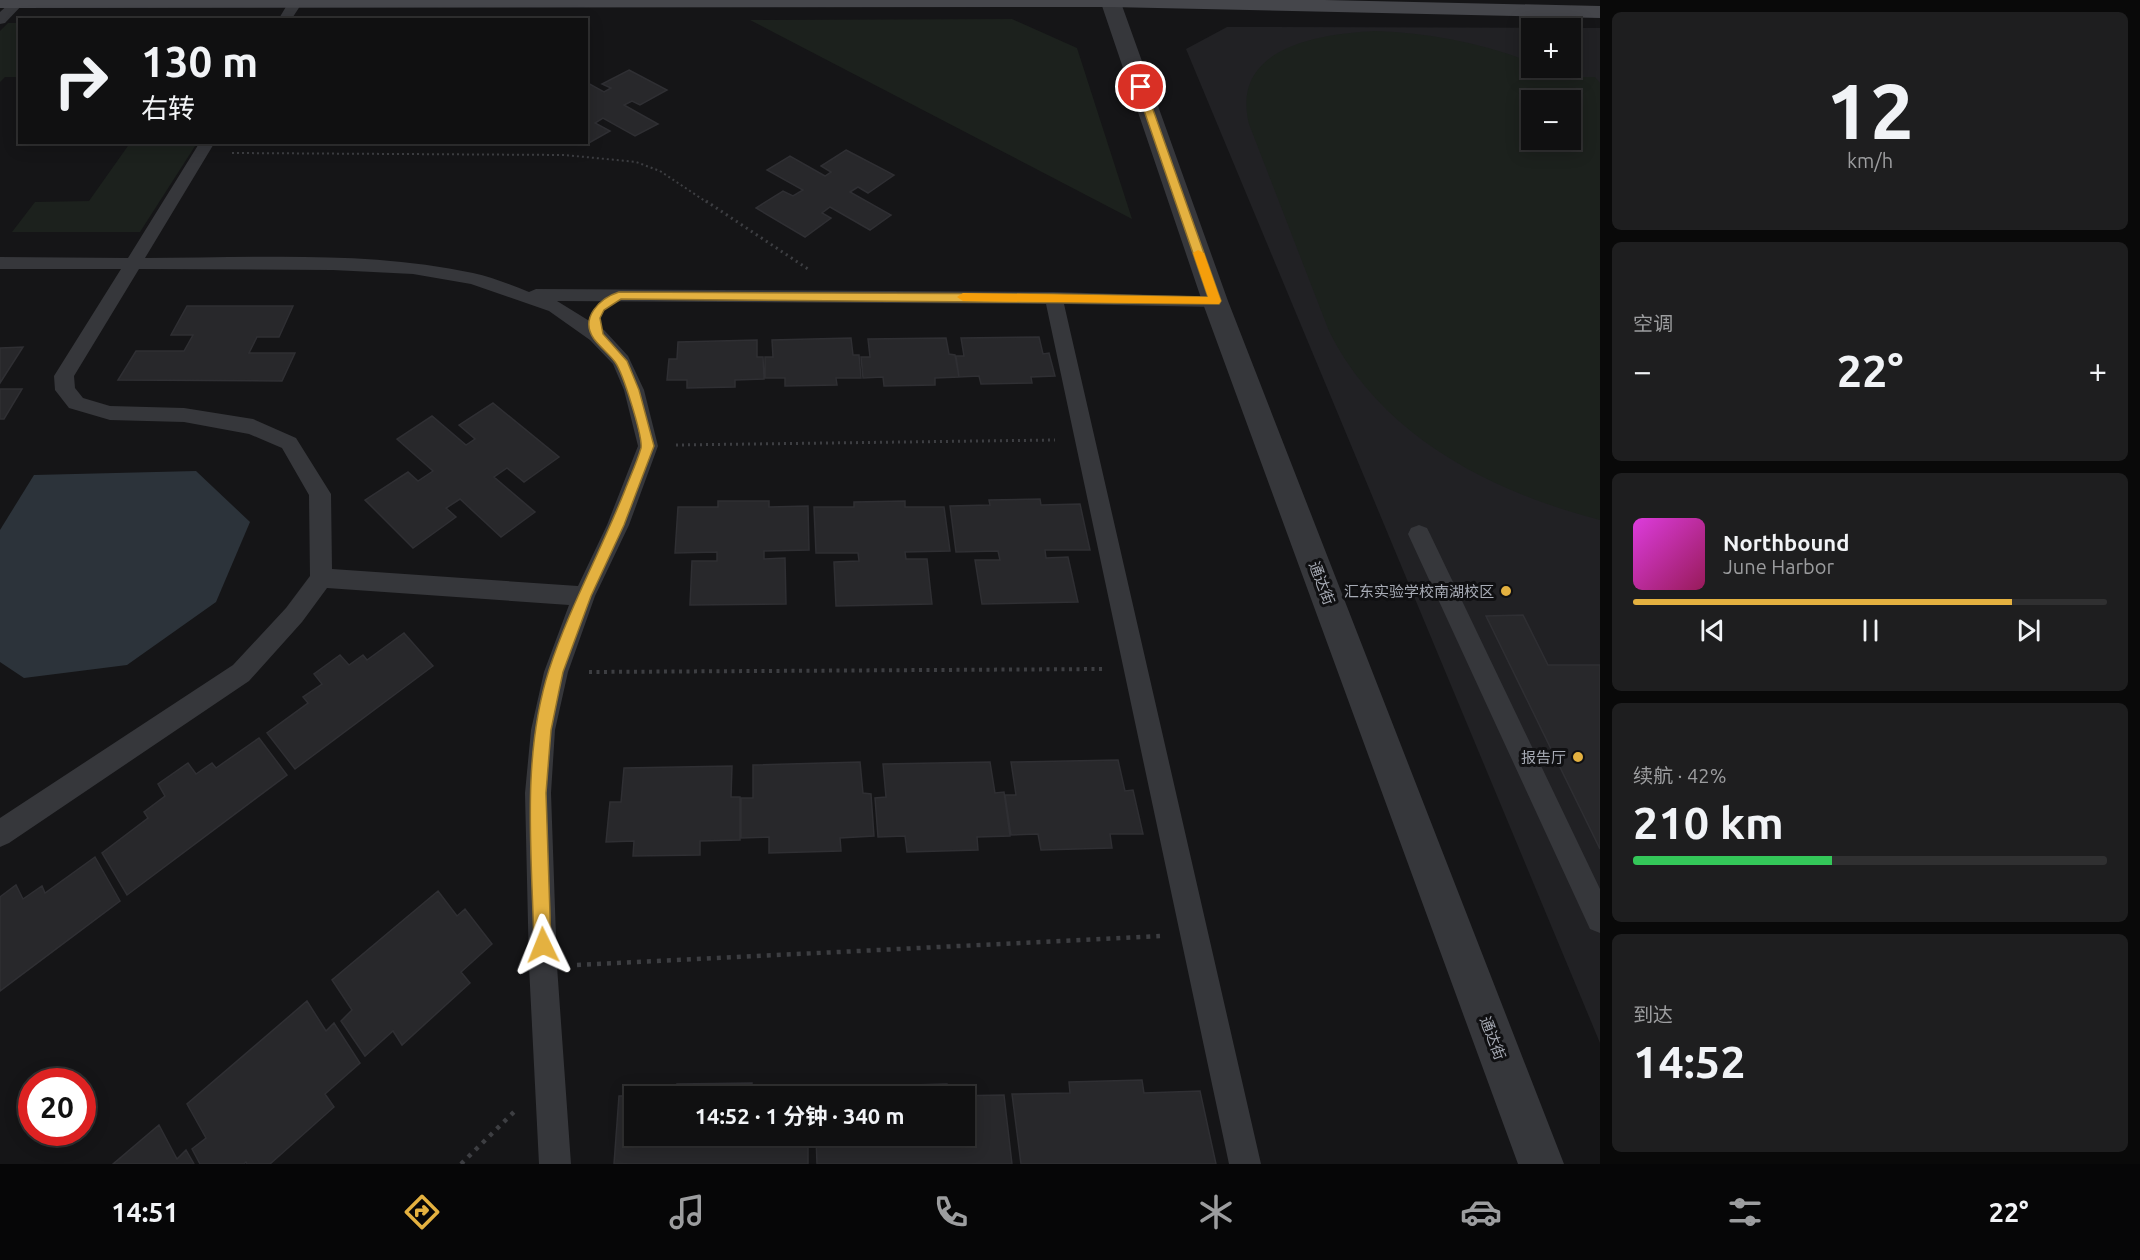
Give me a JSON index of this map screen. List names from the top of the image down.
{
  "streets": {
    "street": ["通达街"]
  },
  "places": ["汇东实验学校南湖校区", "报告厅"],
  "page": {
    "tile": [
      ["12", "km/h"],
      "空调",
      ["续航 · 42%", "210 km"],
      ["到达", "14:52"]
    ],
    "map_buttons": ["+", "−"],
    "turn": ["130 m", "右转"],
    "heat": ["−", "22°", "+"],
    "song": ["Northbound", "June Harbor"],
    "limit": "20",
    "trip": "14:52 · 1 分钟 · 340 m",
    "tabs": ["14:51", "22°"]
  }
}
